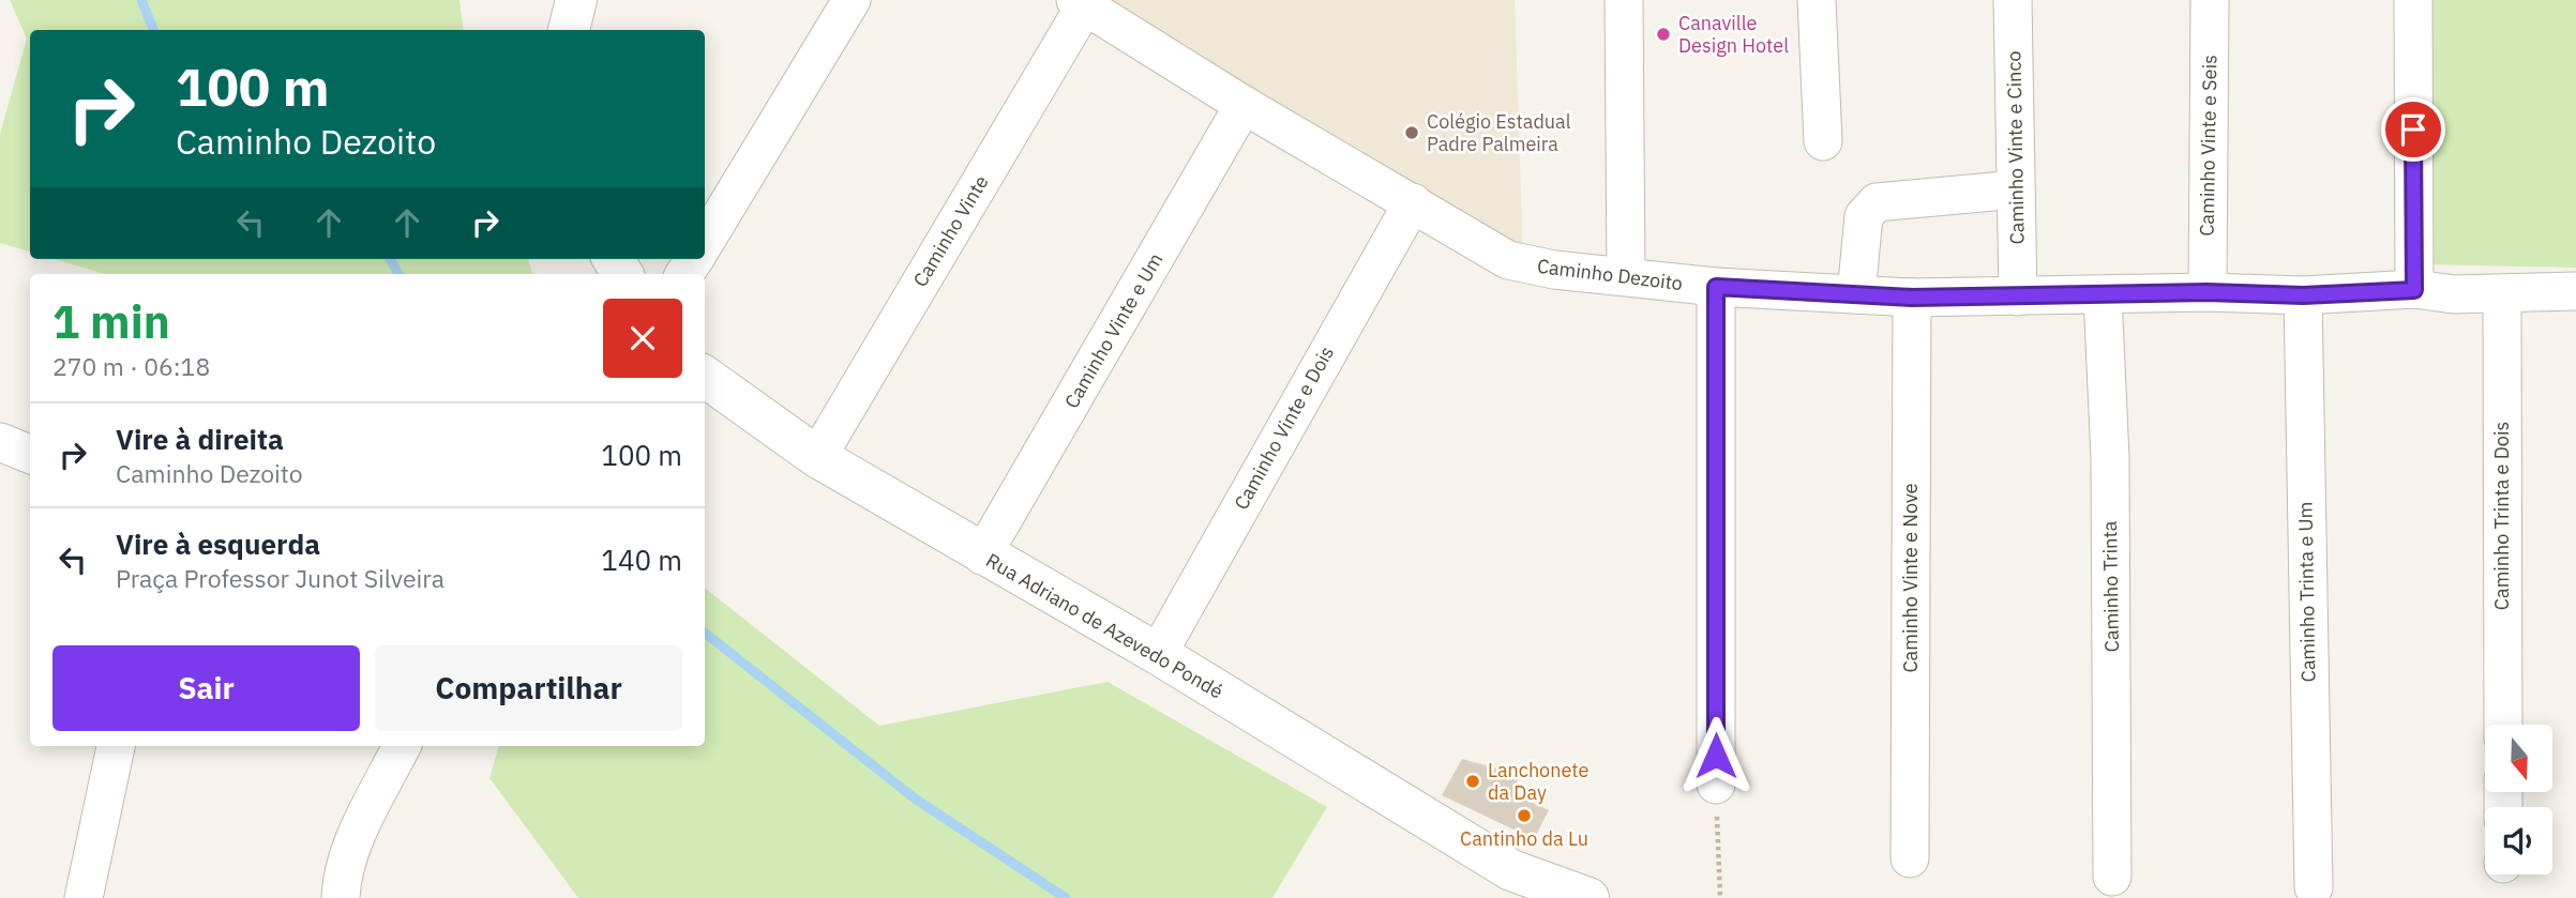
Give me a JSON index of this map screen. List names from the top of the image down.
{
  "streets": {
    "street": [
      "Caminho Vinte e Seis",
      "Caminho Vinte e Cinco",
      "Caminho Vinte",
      "Caminho Dezoito",
      "Caminho Vinte e Um",
      "Caminho Vinte e Dois",
      "Caminho Trinta e Dois",
      "Caminho Vinte e Nove",
      "Caminho Trinta",
      "Caminho Trinta e Um",
      "Rua Adriano de Azevedo Pondé"
    ]
  },
  "crossings": [
    ["Caminho Vinte e Seis", "Caminho Dezoito"],
    ["Caminho Vinte e Cinco", "Caminho Dezoito"],
    ["Caminho Vinte", "Caminho Dezoito"],
    ["Caminho Vinte", "Rua Adriano de Azevedo Pondé"],
    ["Caminho Dezoito", "Caminho Vinte e Um"],
    ["Caminho Dezoito", "Caminho Vinte e Dois"],
    ["Caminho Dezoito", "Caminho Trinta e Dois"],
    ["Caminho Dezoito", "Caminho Vinte e Nove"],
    ["Caminho Dezoito", "Caminho Trinta"],
    ["Caminho Dezoito", "Caminho Trinta e Um"],
    ["Caminho Vinte e Um", "Rua Adriano de Azevedo Pondé"],
    ["Caminho Vinte e Dois", "Rua Adriano de Azevedo Pondé"]
  ],
  "places": [
    "Canaville Design Hotel",
    "Colégio Estadual Padre Palmeira",
    "Lanchonete da Day",
    "Cantinho da Lu"
  ],
  "north": "bottom",
  "page": {
    "turn": ["100 m", "Caminho Dezoito"],
    "heading": ["1 min", "270 m · 06:18"],
    "list": [
      {
        "name": "Vire à direita",
        "note": "Caminho Dezoito",
        "value": "100 m"
      },
      {
        "name": "Vire à esquerda",
        "note": "Praça Professor Junot Silveira",
        "value": "140 m"
      }
    ],
    "buttons": ["Sair", "Compartilhar"]
  }
}
